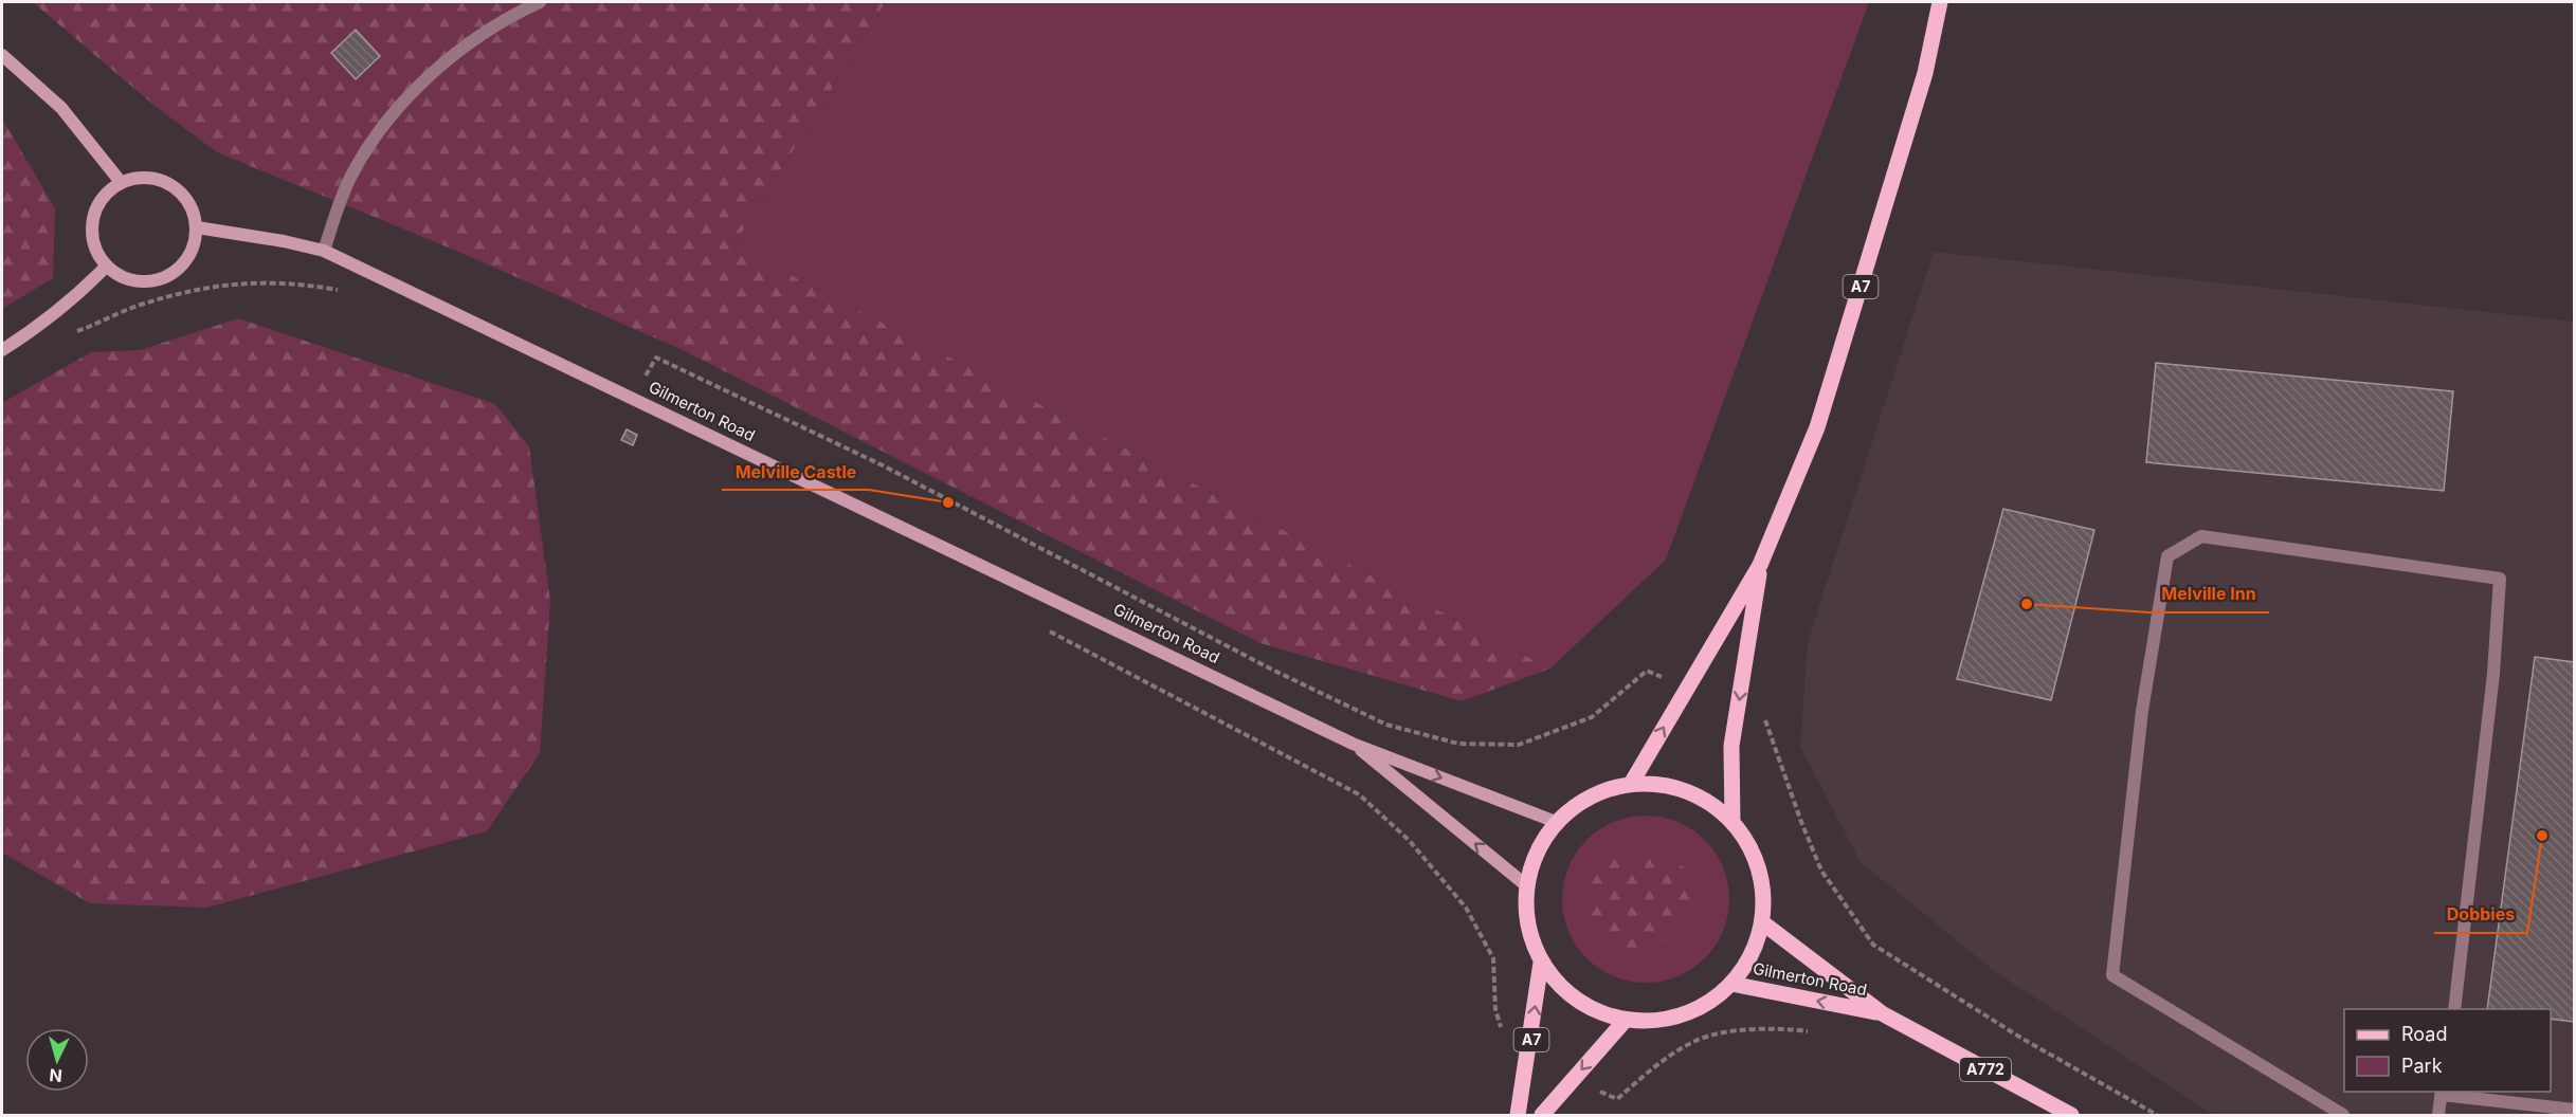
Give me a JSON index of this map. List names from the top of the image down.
{
  "streets": {
    "main road": ["A7", "Gilmerton Road", "A772"]
  },
  "places": ["Melville Castle", "Melville Inn", "Dobbies"],
  "legend": ["Road", "Park"],
  "north": "bottom"
}
